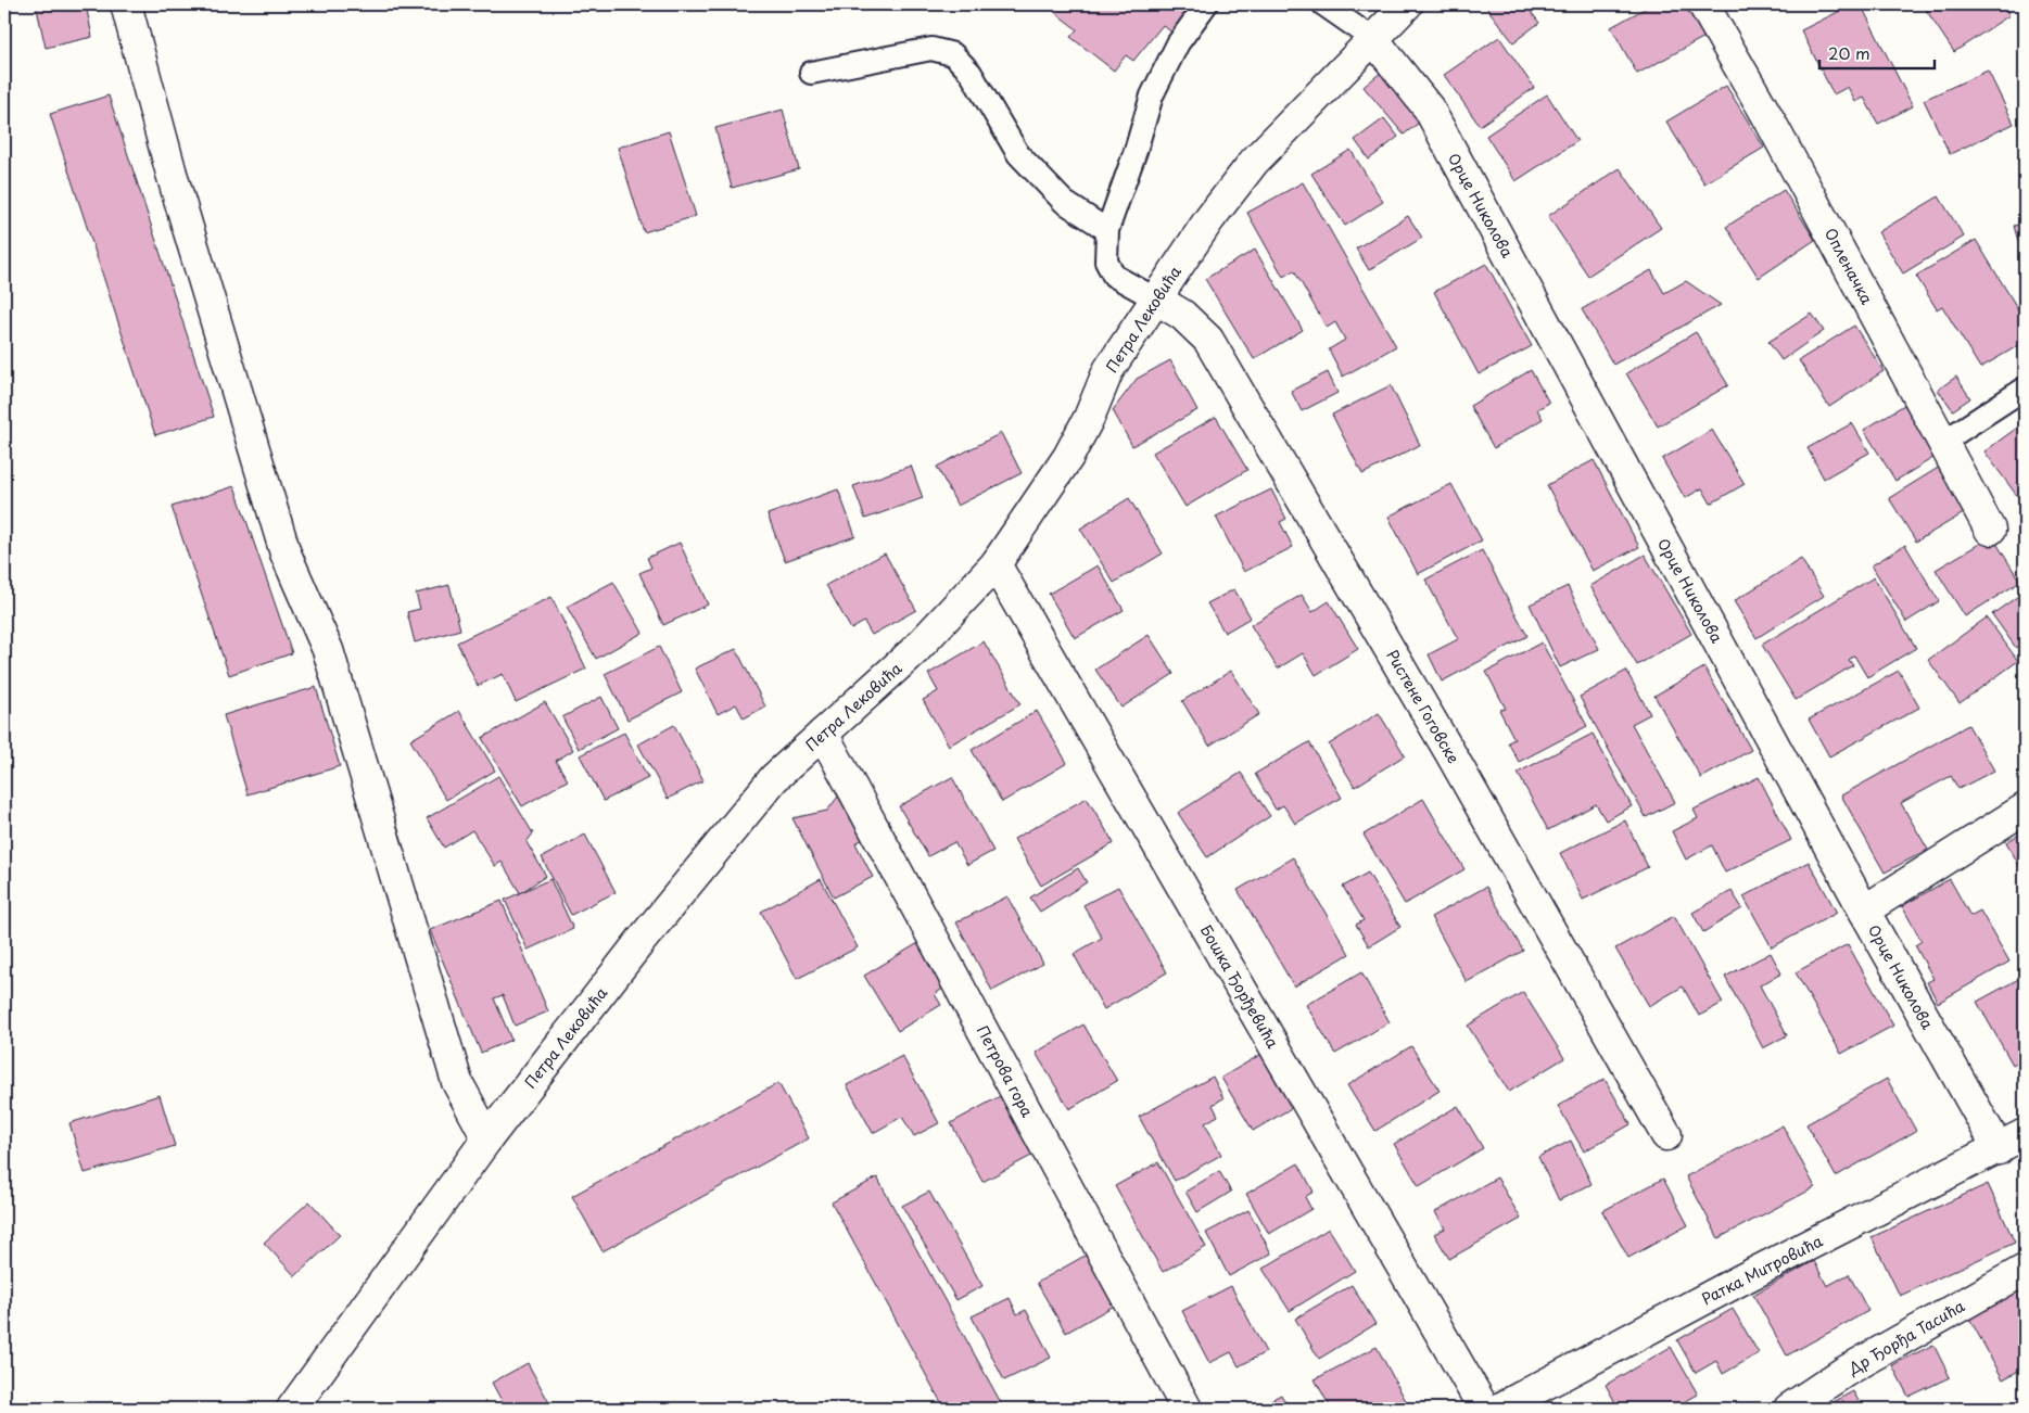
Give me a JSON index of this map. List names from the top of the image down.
{
  "streets": {
    "street": [
      "Орце Николова",
      "Опленачка",
      "Петра Лековића",
      "Ристене Гоговске",
      "Бошка Ђорђевића",
      "Петрова гора",
      "Ратка Митровића",
      "Др Ђорђа Тасића"
    ]
  },
  "crossings": [
    ["Орце Николова", "Петра Лековића"],
    ["Орце Николова", "Ратка Митровића"],
    ["Петра Лековића", "Ристене Гоговске"],
    ["Петра Лековића", "Бошка Ђорђевића"],
    ["Петра Лековића", "Петрова гора"]
  ],
  "scale_bar": "20 m"
}
